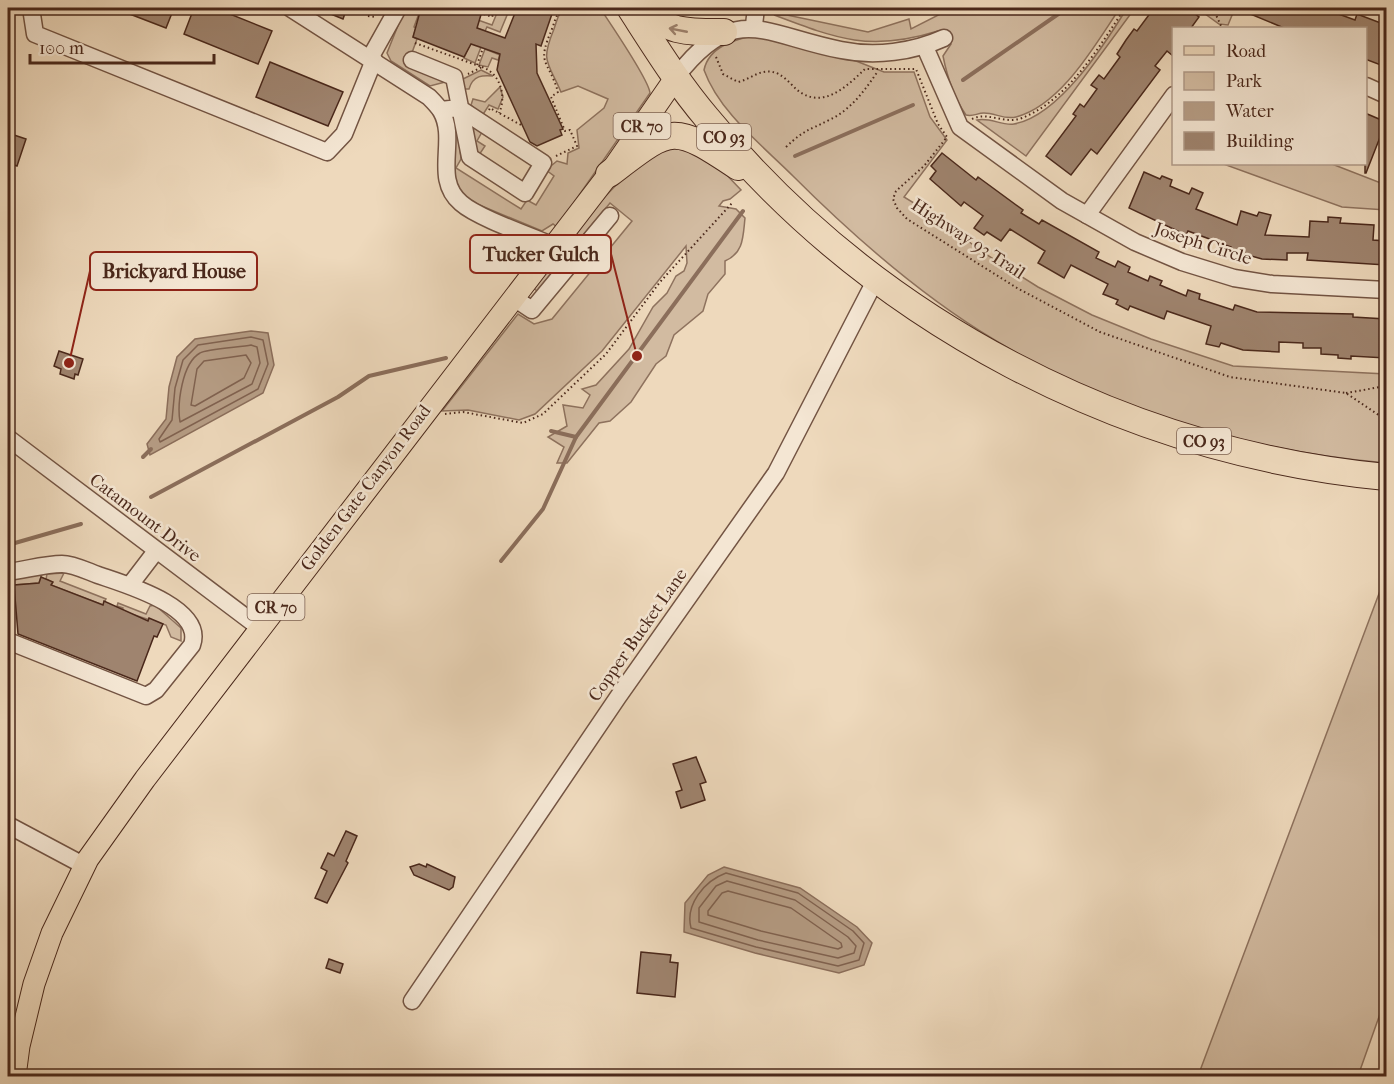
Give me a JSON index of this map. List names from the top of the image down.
{
  "streets": {
    "highway": ["CO 93"],
    "main road": ["CR 70", "Golden Gate Canyon Road"],
    "street": ["Joseph Circle", "Catamount Drive", "Copper Bucket Lane"],
    "path": ["Highway 93 Trail"]
  },
  "crossings": [
    ["CO 93", "Golden Gate Canyon Road"],
    ["CO 93", "Copper Bucket Lane"],
    ["Golden Gate Canyon Road", "Catamount Drive"]
  ],
  "places": ["Tucker Gulch", "Brickyard House"],
  "legend": [
    "Road",
    "Park",
    "Water",
    "Building"
  ],
  "scale_bar": "100 m"
}
